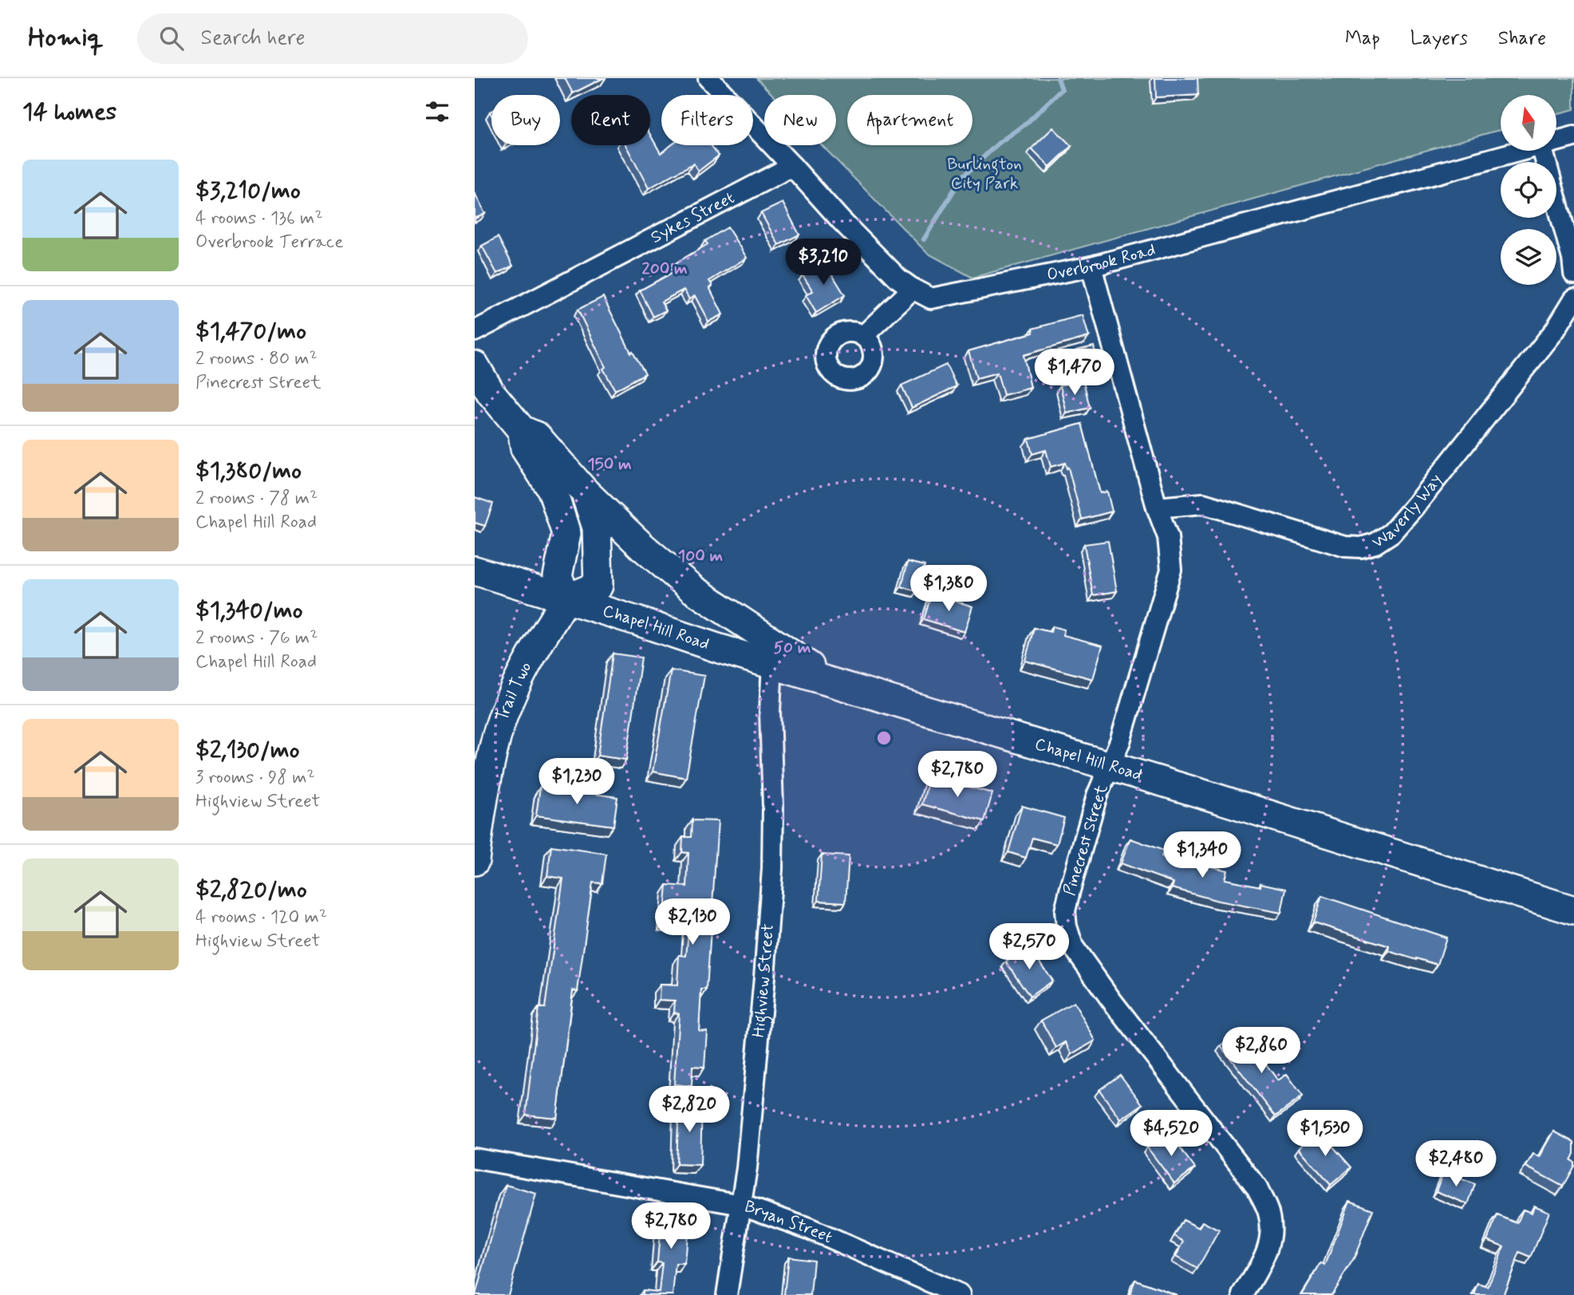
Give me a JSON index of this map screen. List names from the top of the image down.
{
  "streets": {
    "main road": ["Chapel Hill Road", "Trail Two"],
    "street": [
      "Sykes Street",
      "Overbrook Road",
      "Waverly Way",
      "Pinecrest Street",
      "Highview Street",
      "Bryan Street"
    ]
  },
  "crossings": [
    ["Sykes Street", "Overbrook Road"],
    ["Overbrook Road", "Pinecrest Street"],
    ["Waverly Way", "Pinecrest Street"],
    ["Chapel Hill Road", "Trail Two"],
    ["Chapel Hill Road", "Pinecrest Street"],
    ["Chapel Hill Road", "Highview Street"],
    ["Highview Street", "Bryan Street"]
  ],
  "parks": ["Burlington City Park"],
  "north": "top",
  "page": {
    "header": "Homiq",
    "search": "Search here",
    "nav": ["Map", "Layers", "Share"],
    "heading": "14 homes",
    "chip": [
      "Buy",
      "Rent",
      "Filters",
      "New",
      "Apartment"
    ],
    "list": [
      {
        "name": "$3,210/mo",
        "note": "4 rooms · 136 m² · Overbrook Terrace"
      },
      {
        "name": "$1,470/mo",
        "note": "2 rooms · 80 m² · Pinecrest Street"
      },
      {
        "name": "$1,380/mo",
        "note": "2 rooms · 78 m² · Chapel Hill Road"
      },
      {
        "name": "$1,340/mo",
        "note": "2 rooms · 76 m² · Chapel Hill Road"
      },
      {
        "name": "$2,130/mo",
        "note": "3 rooms · 98 m² · Highview Street"
      },
      {
        "name": "$2,820/mo",
        "note": "4 rooms · 120 m² · Highview Street"
      }
    ],
    "price": [
      "$3,210",
      "$1,470",
      "$1,380",
      "$2,780",
      "$1,230",
      "$1,340",
      "$2,130",
      "$2,570",
      "$2,860",
      "$2,820",
      "$4,520",
      "$1,530",
      "$2,480",
      "$2,780"
    ]
  },
  "rings": [
    "200 m",
    "150 m",
    "100 m",
    "50 m"
  ]
}
